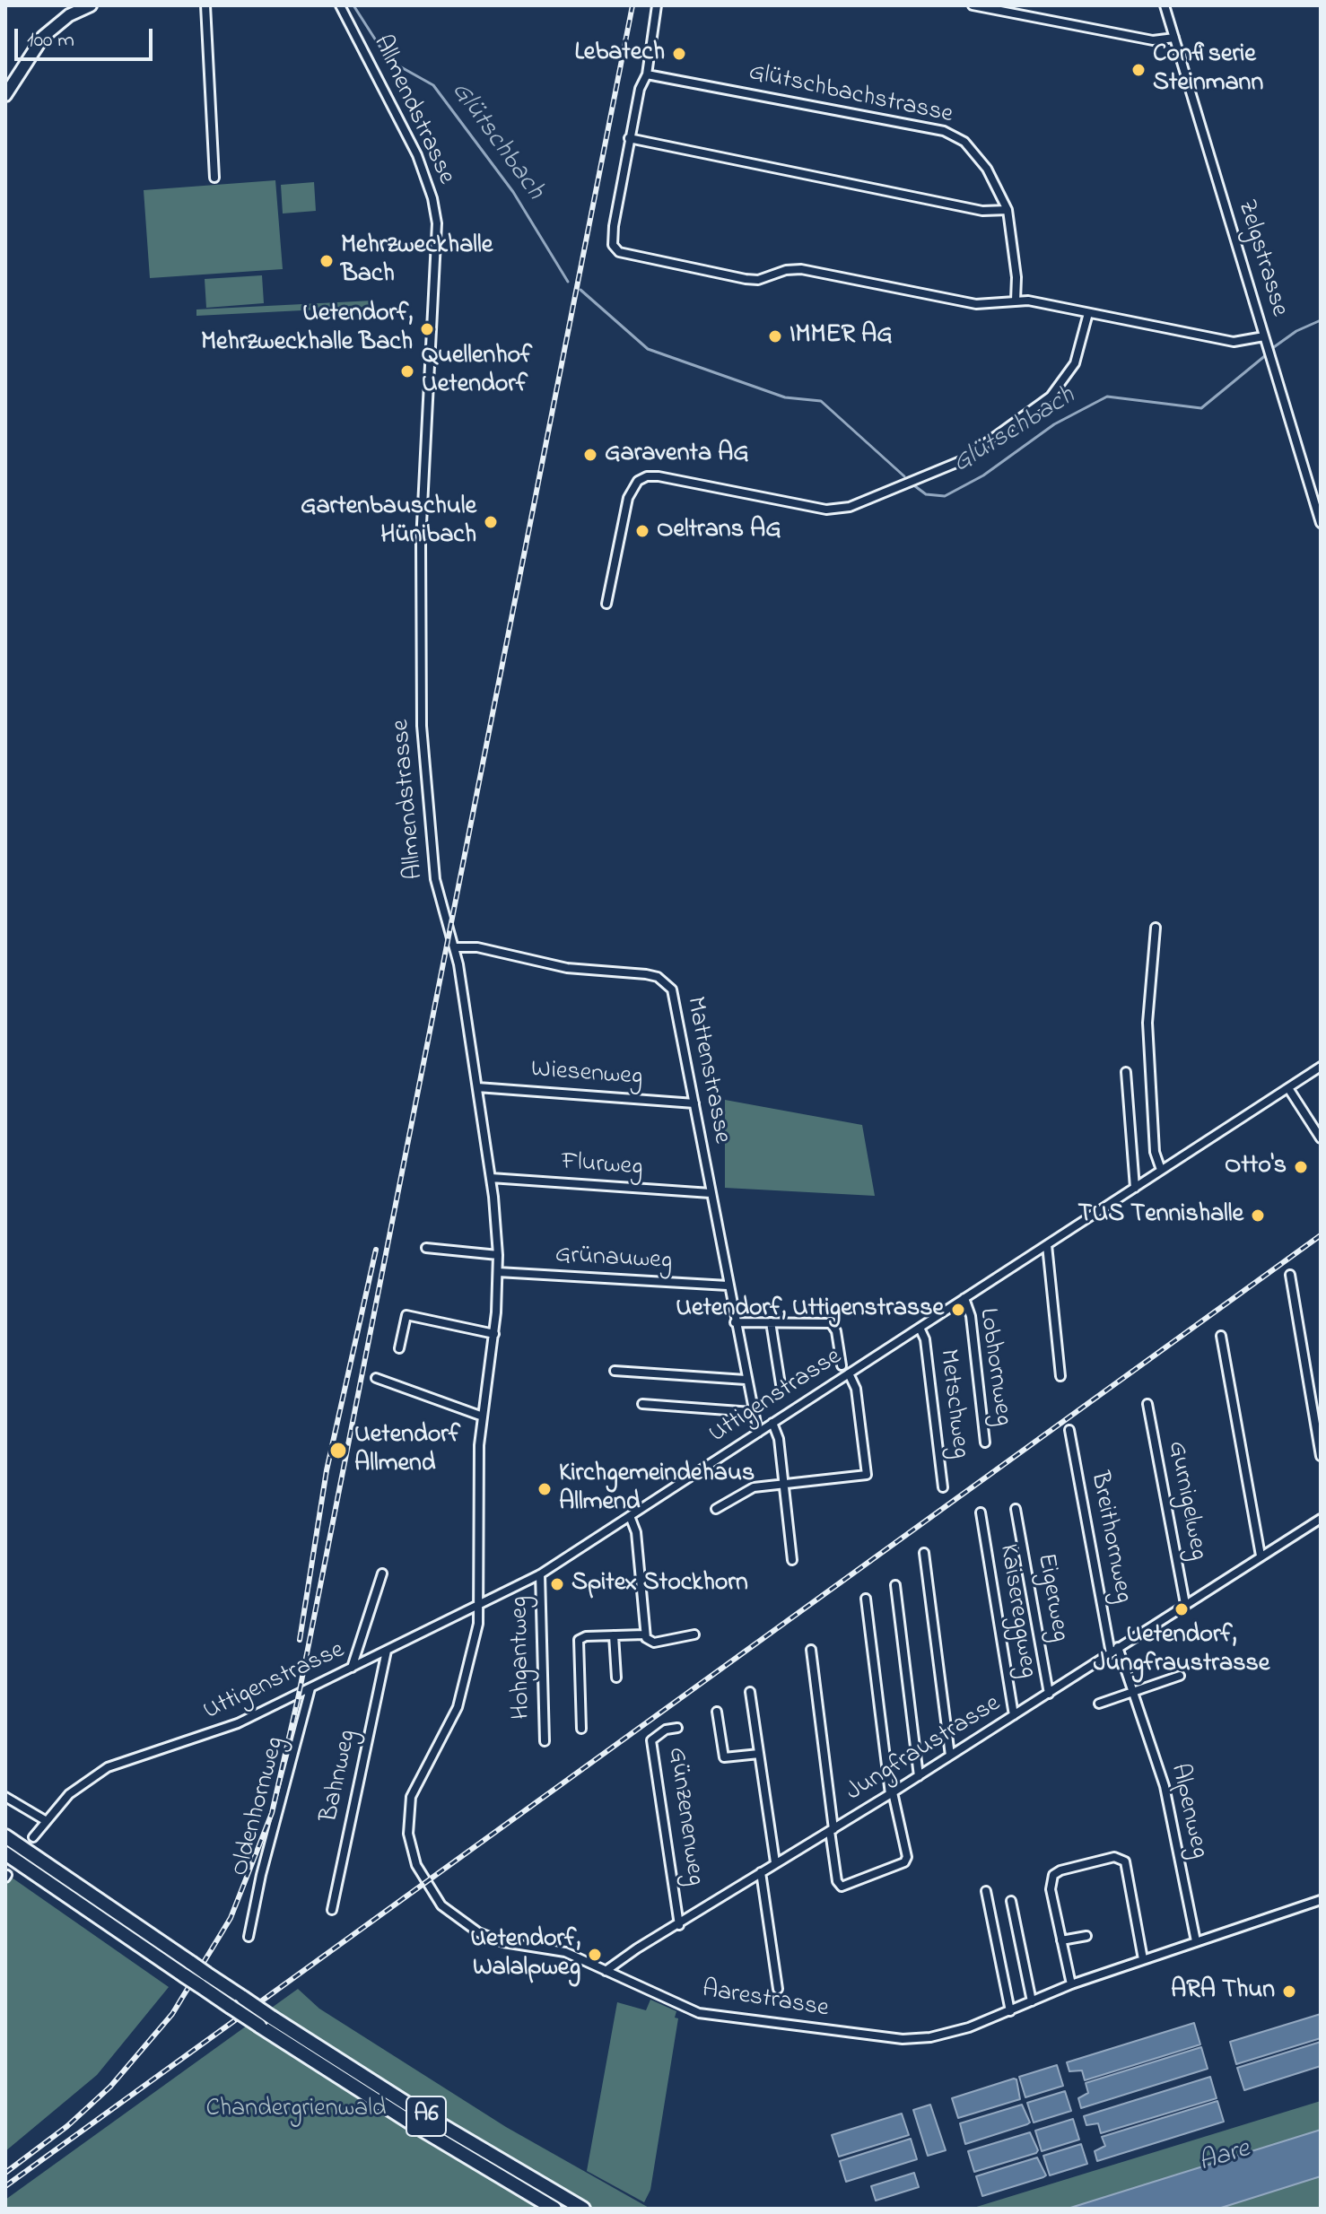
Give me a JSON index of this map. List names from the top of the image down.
{
  "streets": {
    "highway": ["A6"],
    "street": [
      "Glütschbachstrasse",
      "Allmendstrasse",
      "Zelgstrasse",
      "Mattenstrasse",
      "Wiesenweg",
      "Flurweg",
      "Grünauweg",
      "Lobhornweg",
      "Uttigenstrasse",
      "Metschweg",
      "Gurnigelweg",
      "Breithornweg",
      "Eigerweg",
      "Kaisereggweg",
      "Hohgantweg",
      "Jungfraustrasse",
      "Bahnweg",
      "Oldenhornweg",
      "Alpenweg",
      "Günzenenweg",
      "Aarestrasse"
    ]
  },
  "crossings": [
    ["Allmendstrasse", "Mattenstrasse"],
    ["Allmendstrasse", "Wiesenweg"],
    ["Allmendstrasse", "Flurweg"],
    ["Allmendstrasse", "Grünauweg"],
    ["Allmendstrasse", "Uttigenstrasse"],
    ["Allmendstrasse", "Aarestrasse"],
    ["Mattenstrasse", "Wiesenweg"],
    ["Mattenstrasse", "Flurweg"],
    ["Mattenstrasse", "Grünauweg"],
    ["Mattenstrasse", "Uttigenstrasse"],
    ["Lobhornweg", "Uttigenstrasse"],
    ["Uttigenstrasse", "Metschweg"],
    ["Uttigenstrasse", "Hohgantweg"],
    ["Uttigenstrasse", "Bahnweg"],
    ["Uttigenstrasse", "Oldenhornweg"],
    ["Uttigenstrasse", "Aarestrasse"],
    ["Gurnigelweg", "Jungfraustrasse"],
    ["Breithornweg", "Jungfraustrasse"],
    ["Eigerweg", "Jungfraustrasse"],
    ["Kaisereggweg", "Jungfraustrasse"],
    ["Jungfraustrasse", "Alpenweg"],
    ["Jungfraustrasse", "Günzenenweg"],
    ["Jungfraustrasse", "Aarestrasse"],
    ["Alpenweg", "Aarestrasse"]
  ],
  "water": ["Glütschbach", "Aare"],
  "parks": ["Chandergrienwald"],
  "places": [
    "Lebatech",
    "Confiserie Steinmann",
    "Mehrzweckhalle Bach",
    "Uetendorf, Mehrzweckhalle Bach",
    "IMMER AG",
    "Quellenhof Uetendorf",
    "Garaventa AG",
    "Gartenbauschule Hünibach",
    "Oeltrans AG",
    "Otto's",
    "TUS Tennishalle",
    "Uetendorf, Uttigenstrasse",
    "Uetendorf Allmend",
    "Kirchgemeindehaus Allmend",
    "Spitex Stockhorn",
    "Uetendorf, Jungfraustrasse",
    "Uetendorf, Walalpweg",
    "ARA Thun"
  ],
  "scale_bar": "100 m"
}
